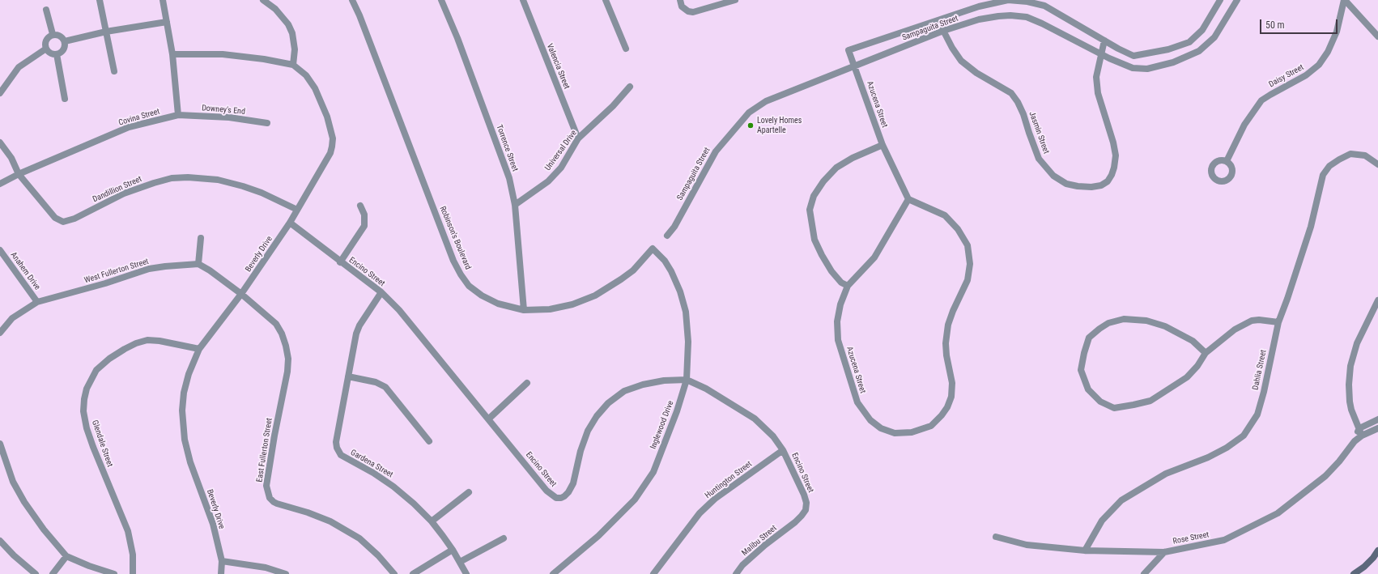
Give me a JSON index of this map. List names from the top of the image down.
{
  "streets": {
    "street": [
      "Sampaguita Street",
      "Valencia Street",
      "Daisy Street",
      "Azucena Street",
      "Downey's End",
      "Covina Street",
      "Jasmin Street",
      "Torrence Street",
      "Universal Drive",
      "Dandillion Street",
      "Robinson's Boulevard",
      "Beverly Drive",
      "Anahem Drive",
      "West Fullerton Street",
      "Encino Street",
      "Dahlia Street",
      "Inglewood Drive",
      "Glendale Street",
      "East Fullerton Street",
      "Gardena Street",
      "Huntington Street",
      "Rose Street",
      "Malibu Street"
    ]
  },
  "crossings": [
    ["Sampaguita Street", "Azucena Street"],
    ["Sampaguita Street", "Jasmin Street"],
    ["Valencia Street", "Universal Drive"],
    ["Downey's End", "Covina Street"],
    ["Covina Street", "Dandillion Street"],
    ["Torrence Street", "Universal Drive"],
    ["Torrence Street", "Robinson's Boulevard"],
    ["Dandillion Street", "Beverly Drive"],
    ["Robinson's Boulevard", "Inglewood Drive"],
    ["Beverly Drive", "Encino Street"],
    ["Beverly Drive", "Glendale Street"],
    ["Beverly Drive", "East Fullerton Street"],
    ["Anahem Drive", "West Fullerton Street"],
    ["Encino Street", "Inglewood Drive"],
    ["Encino Street", "Gardena Street"],
    ["Encino Street", "Huntington Street"],
    ["Encino Street", "Malibu Street"],
    ["Dahlia Street", "Rose Street"]
  ],
  "places": ["Lovely Homes Apartelle"],
  "scale_bar": "50 m"
}
